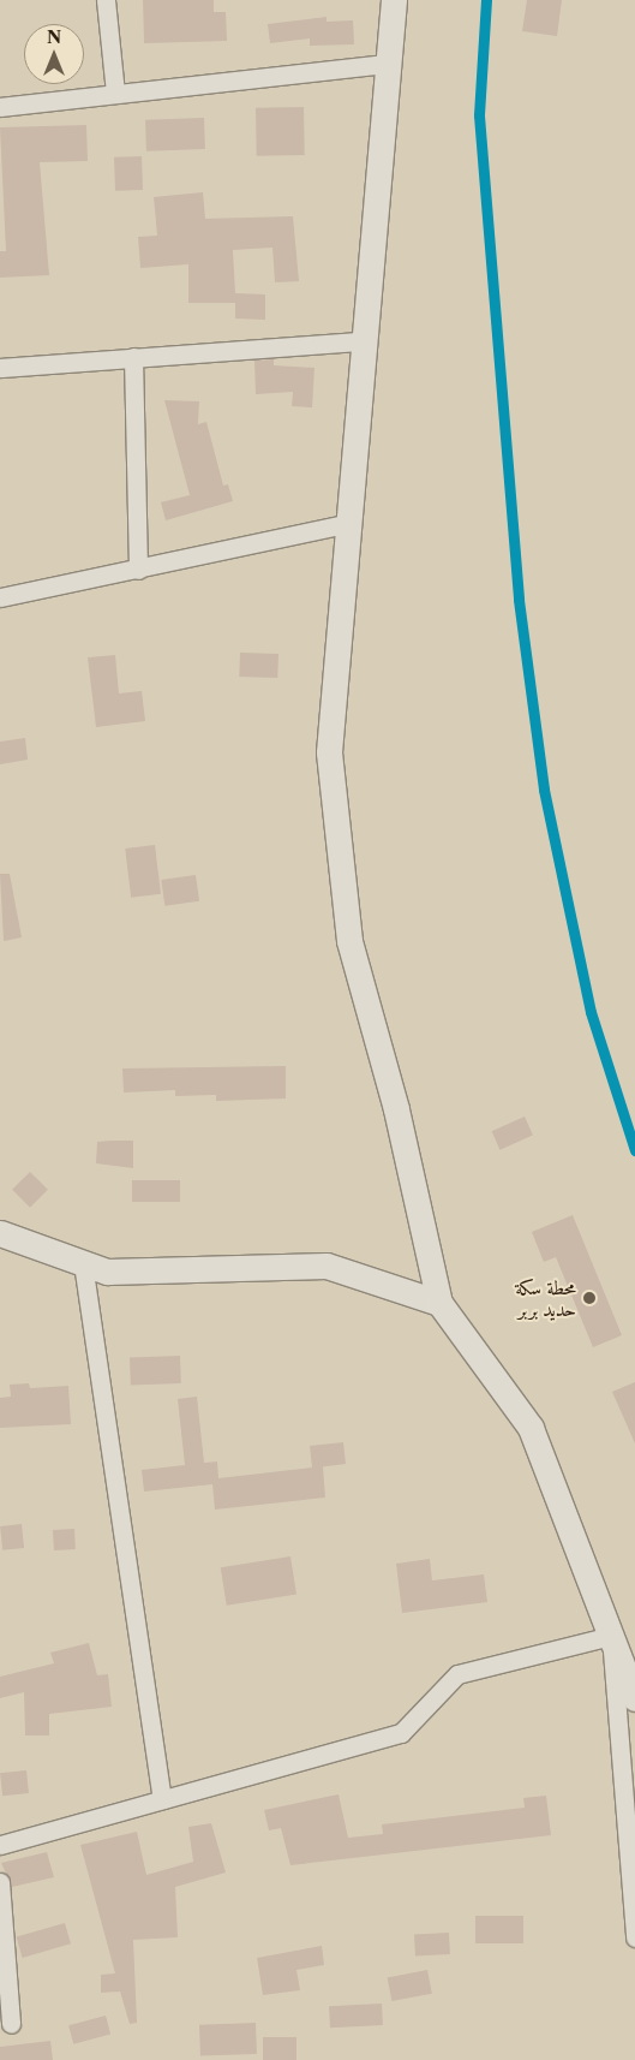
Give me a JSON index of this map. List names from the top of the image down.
{
  "places": ["محطة سكة حديد بربر"],
  "north": "top"
}
